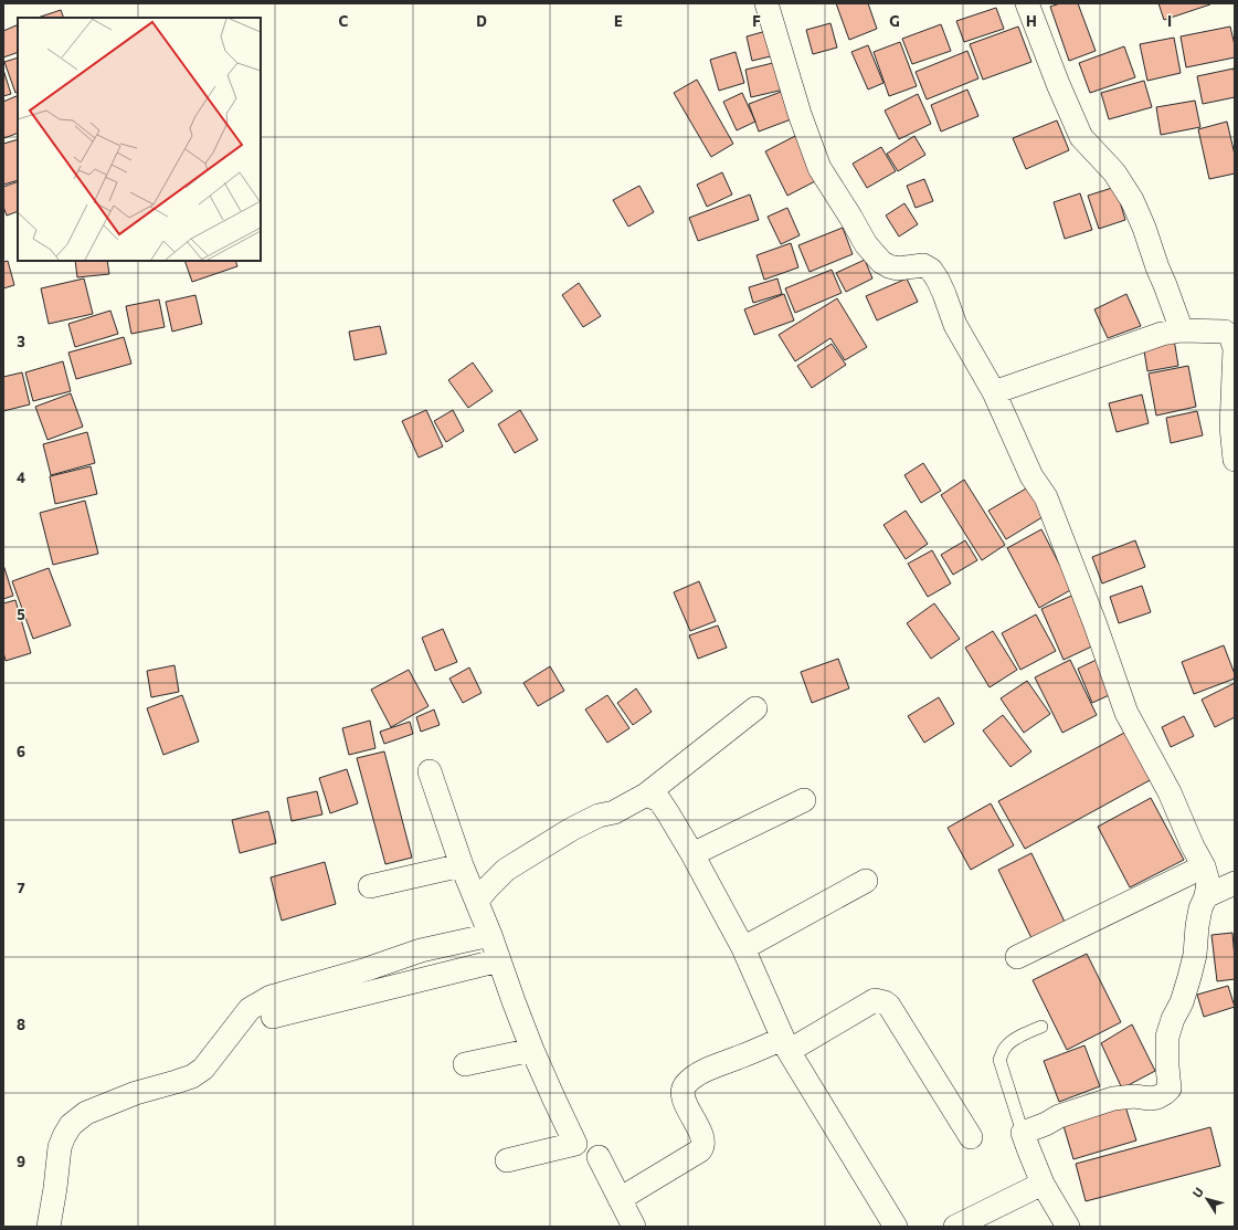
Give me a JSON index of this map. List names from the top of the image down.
{
  "north": "top left",
  "grid": {
    "columns": [
      "C",
      "D",
      "E",
      "F",
      "G",
      "H",
      "I"
    ],
    "rows": [
      "3",
      "4",
      "5",
      "6",
      "7",
      "8",
      "9"
    ]
  }
}
